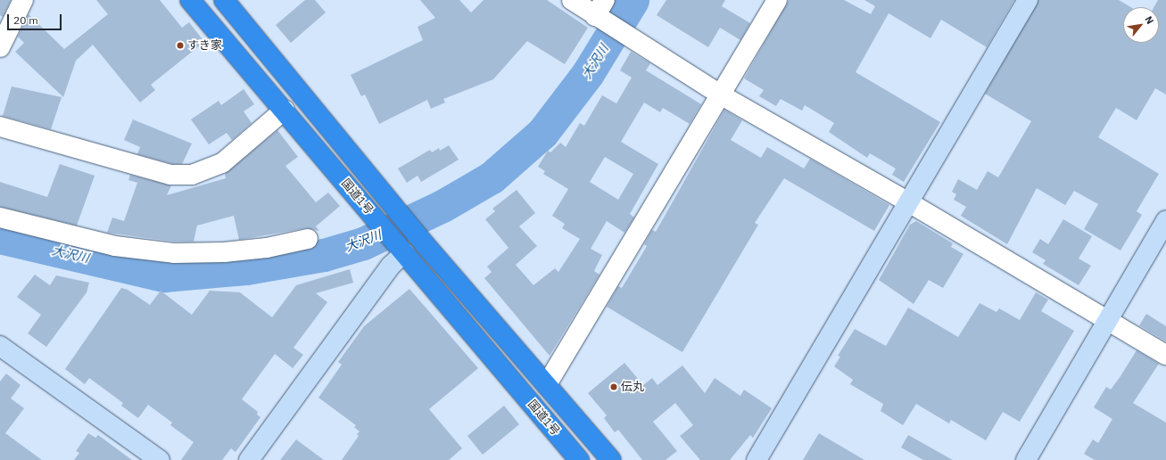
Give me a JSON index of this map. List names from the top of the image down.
{
  "streets": {
    "highway": ["国道1号"]
  },
  "water": ["大沢川"],
  "places": ["すき家", "伝丸"],
  "scale_bar": "20 m",
  "north": "top right"
}
